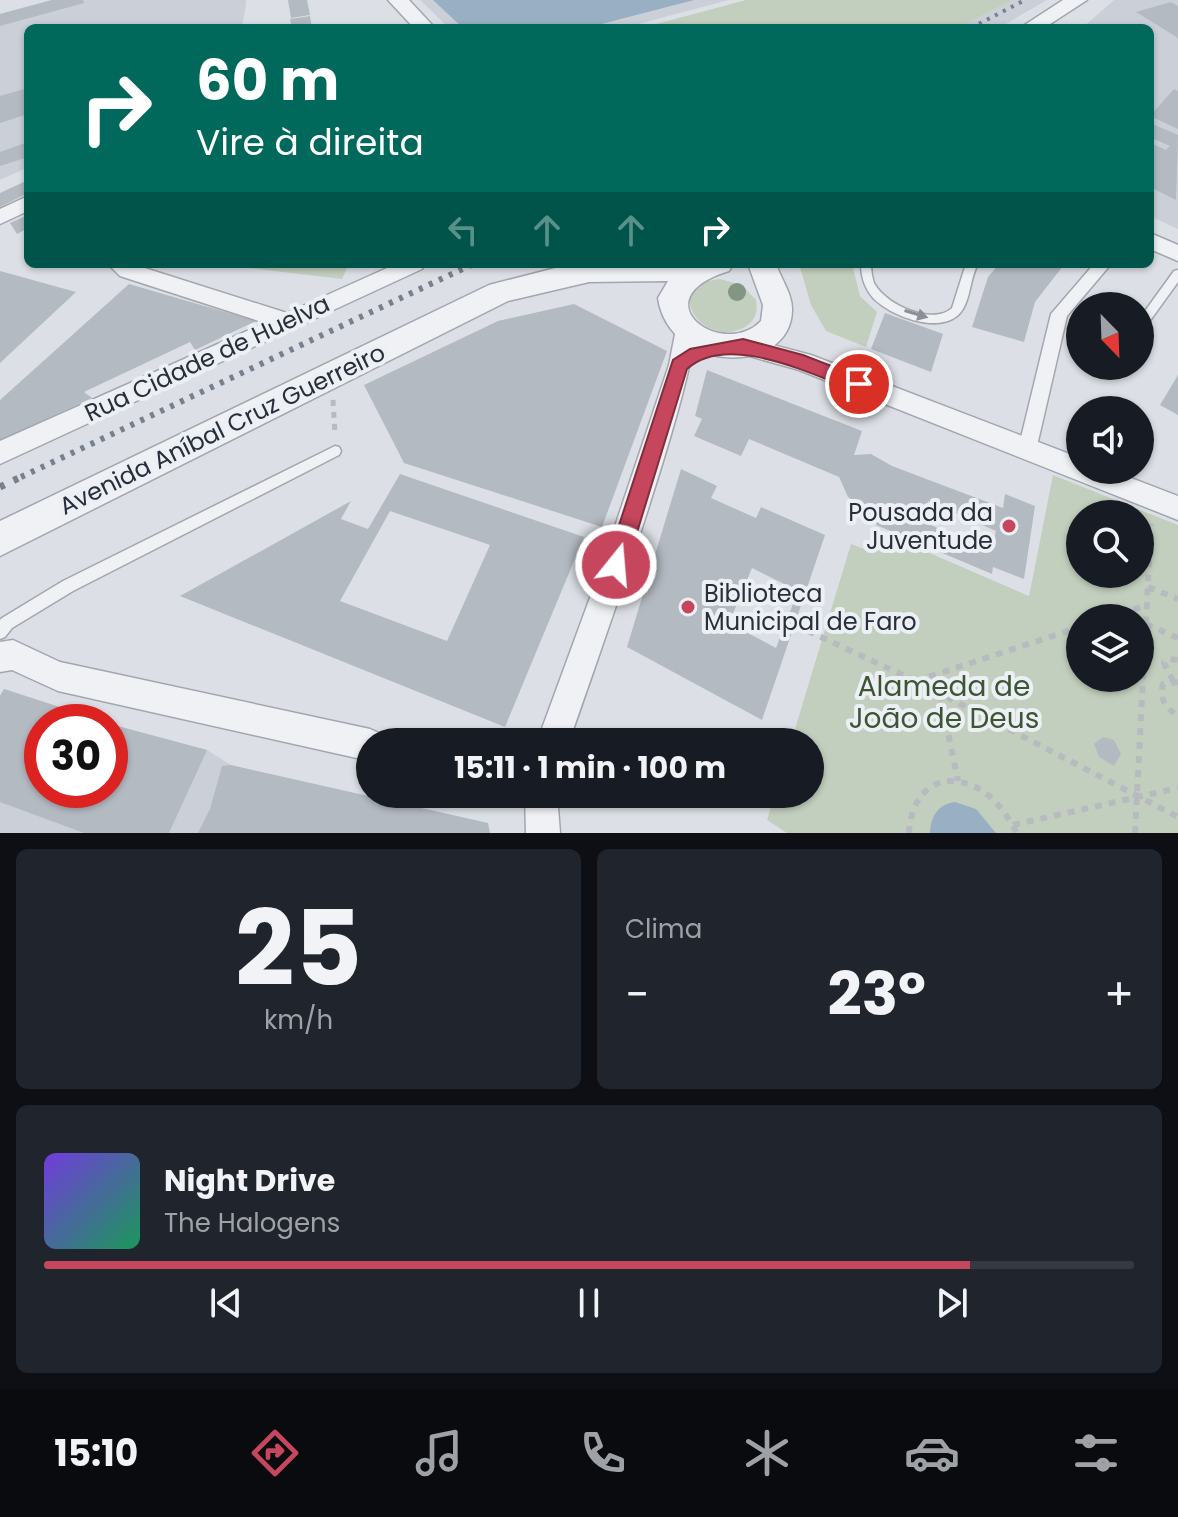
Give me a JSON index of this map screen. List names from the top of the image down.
{
  "streets": {
    "street": ["Rua Cidade de Huelva", "Avenida Aníbal Cruz Guerreiro"]
  },
  "parks": ["Alameda de João de Deus"],
  "places": ["Pousada da Juventude", "Biblioteca Municipal de Faro"],
  "north": "bottom right",
  "page": {
    "turn": ["60 m", "Vire à direita"],
    "limit": "30",
    "trip": "15:11 · 1 min · 100 m",
    "tile": [
      ["25", "km/h"],
      "Clima"
    ],
    "heat": ["−", "23°", "+"],
    "song": ["Night Drive", "The Halogens"],
    "tabs": "15:10"
  }
}
